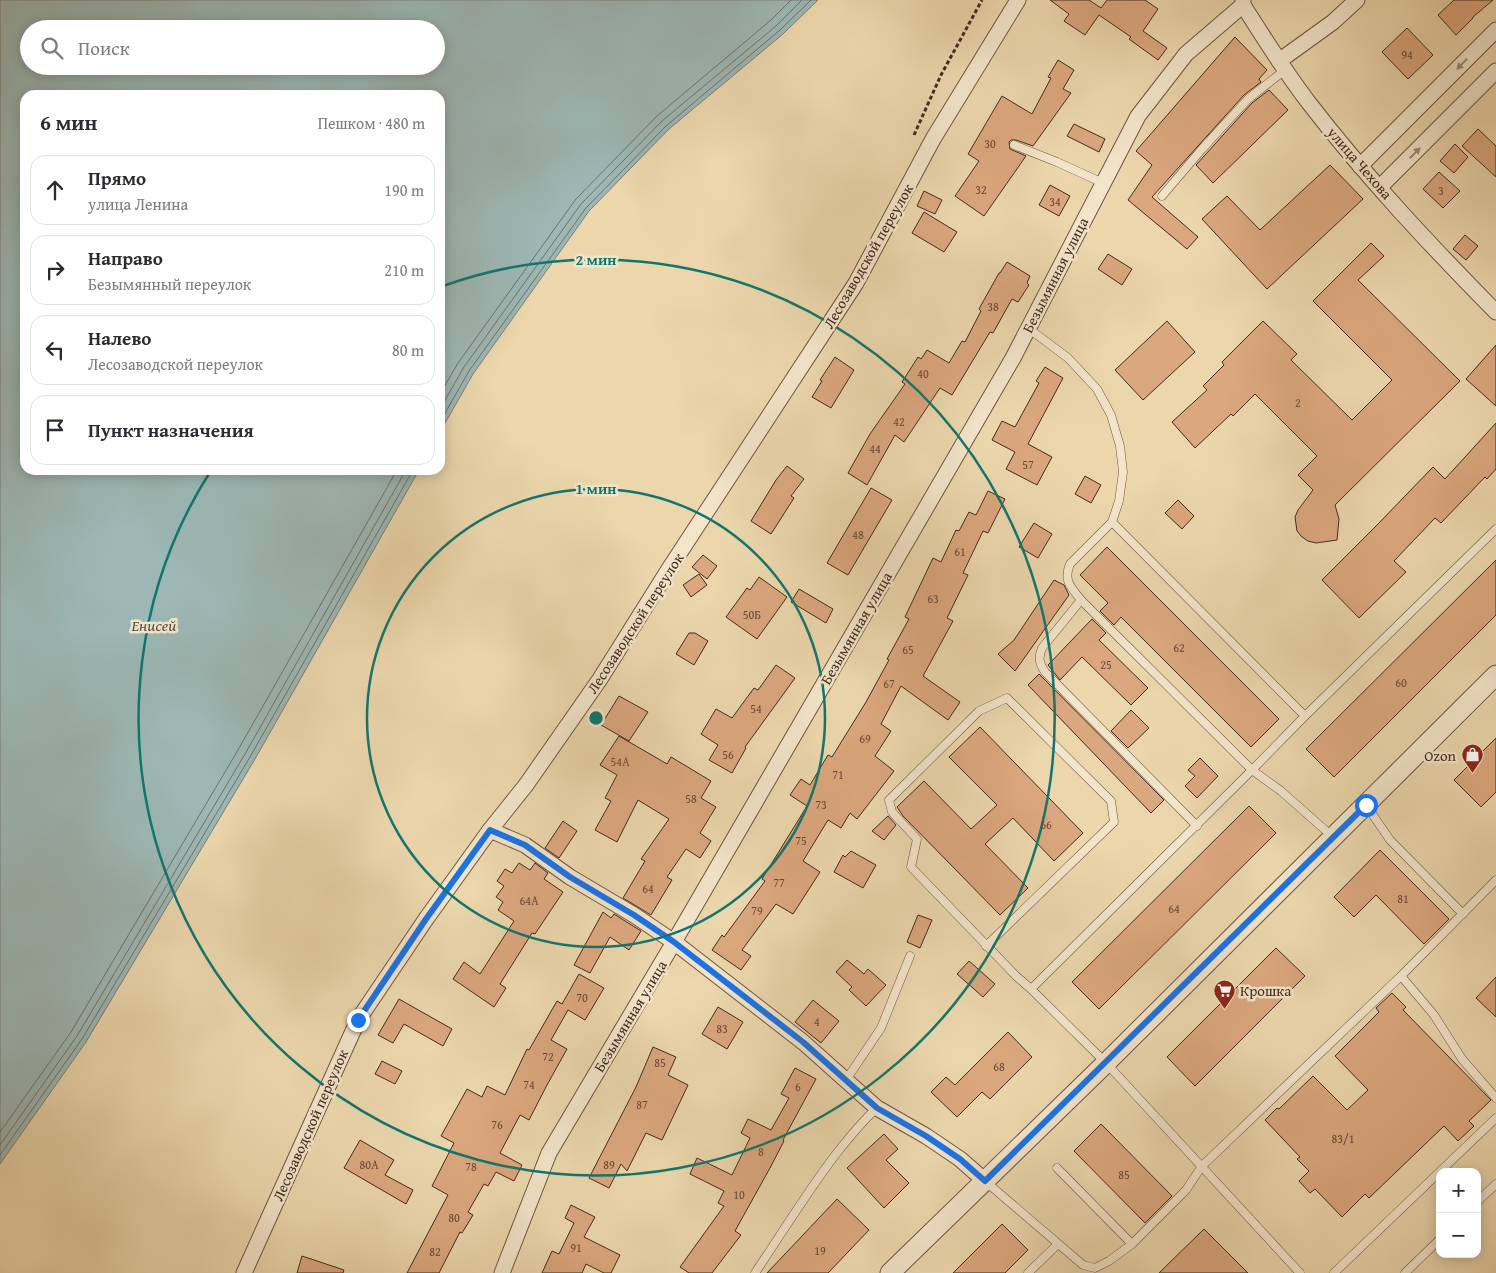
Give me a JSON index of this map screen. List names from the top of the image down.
{
  "streets": {
    "street": ["улица Чехова", "Лесозаводской переулок", "Безымянная улица"]
  },
  "crossings": [
    ["улица Чехова", "Безымянная улица"]
  ],
  "water": ["Енисей"],
  "places": {
    "shop": ["Ozon"],
    "supermarket": ["Крошка"]
  },
  "house_numbers": [
    "94",
    "30",
    "32",
    "3",
    "34",
    "38",
    "40",
    "2",
    "42",
    "44",
    "57",
    "48",
    "61",
    "63",
    "50Б",
    "62",
    "65",
    "25",
    "60",
    "67",
    "54",
    "69",
    "56",
    "54А",
    "71",
    "58",
    "73",
    "66",
    "75",
    "77",
    "64",
    "81",
    "64А",
    "64",
    "79",
    "70",
    "4",
    "83",
    "72",
    "85",
    "68",
    "74",
    "6",
    "87",
    "76",
    "83/1",
    "8",
    "80А",
    "89",
    "78",
    "85",
    "10",
    "80",
    "91",
    "19",
    "82"
  ],
  "page": {
    "search": "Поиск",
    "heading": ["6 мин", "Пешком · 480 m"],
    "list": [
      ["Прямо", "улица Ленина", "190 m"],
      ["Направо", "Безымянный переулок", "210 m"],
      ["Налево", "Лесозаводской переулок", "80 m"],
      "Пункт назначения"
    ],
    "map_buttons": ["+", "−"]
  },
  "rings": ["2 мин", "1 мин"]
}
